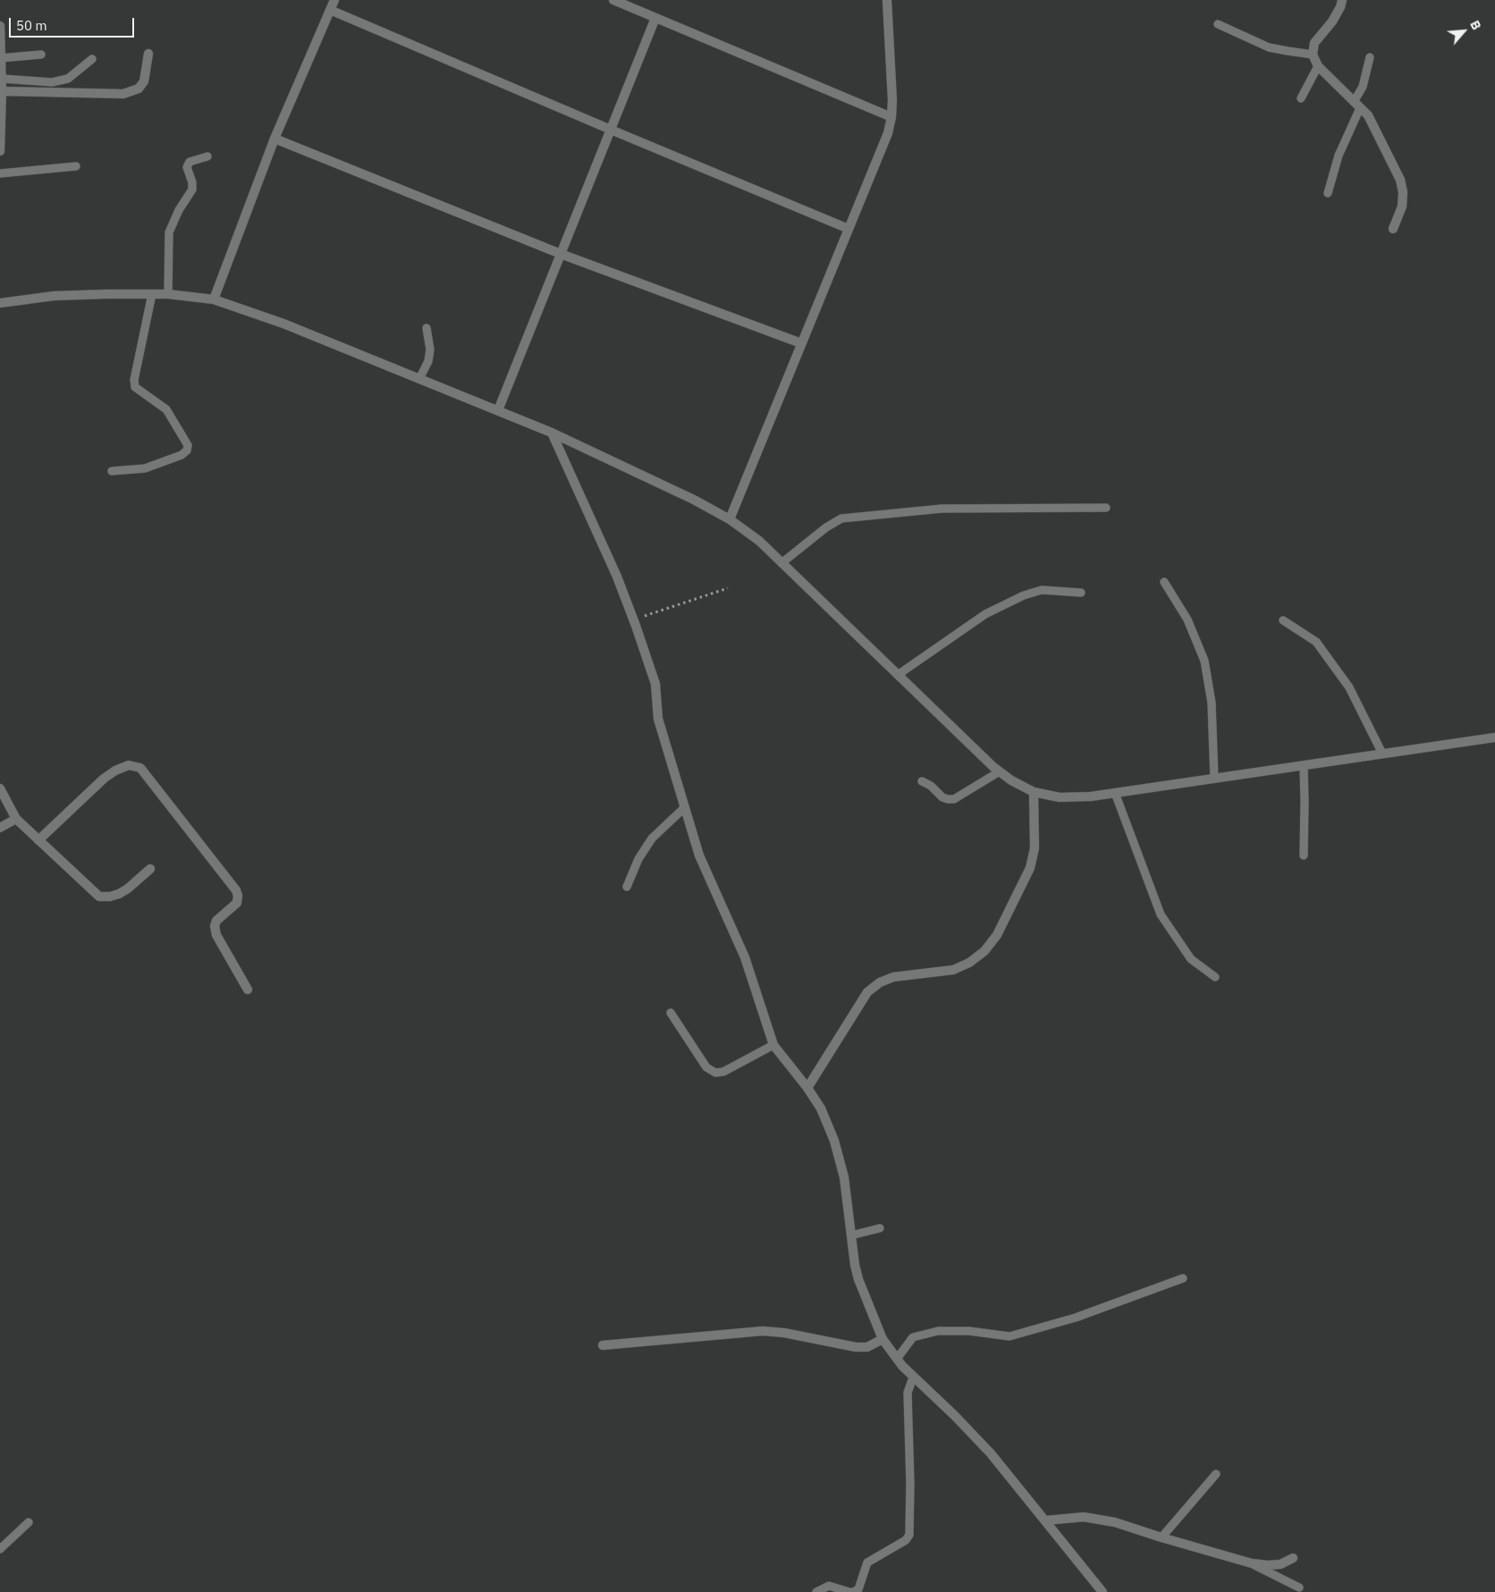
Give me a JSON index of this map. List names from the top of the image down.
{
  "scale_bar": "50 m",
  "north": "top right"
}
